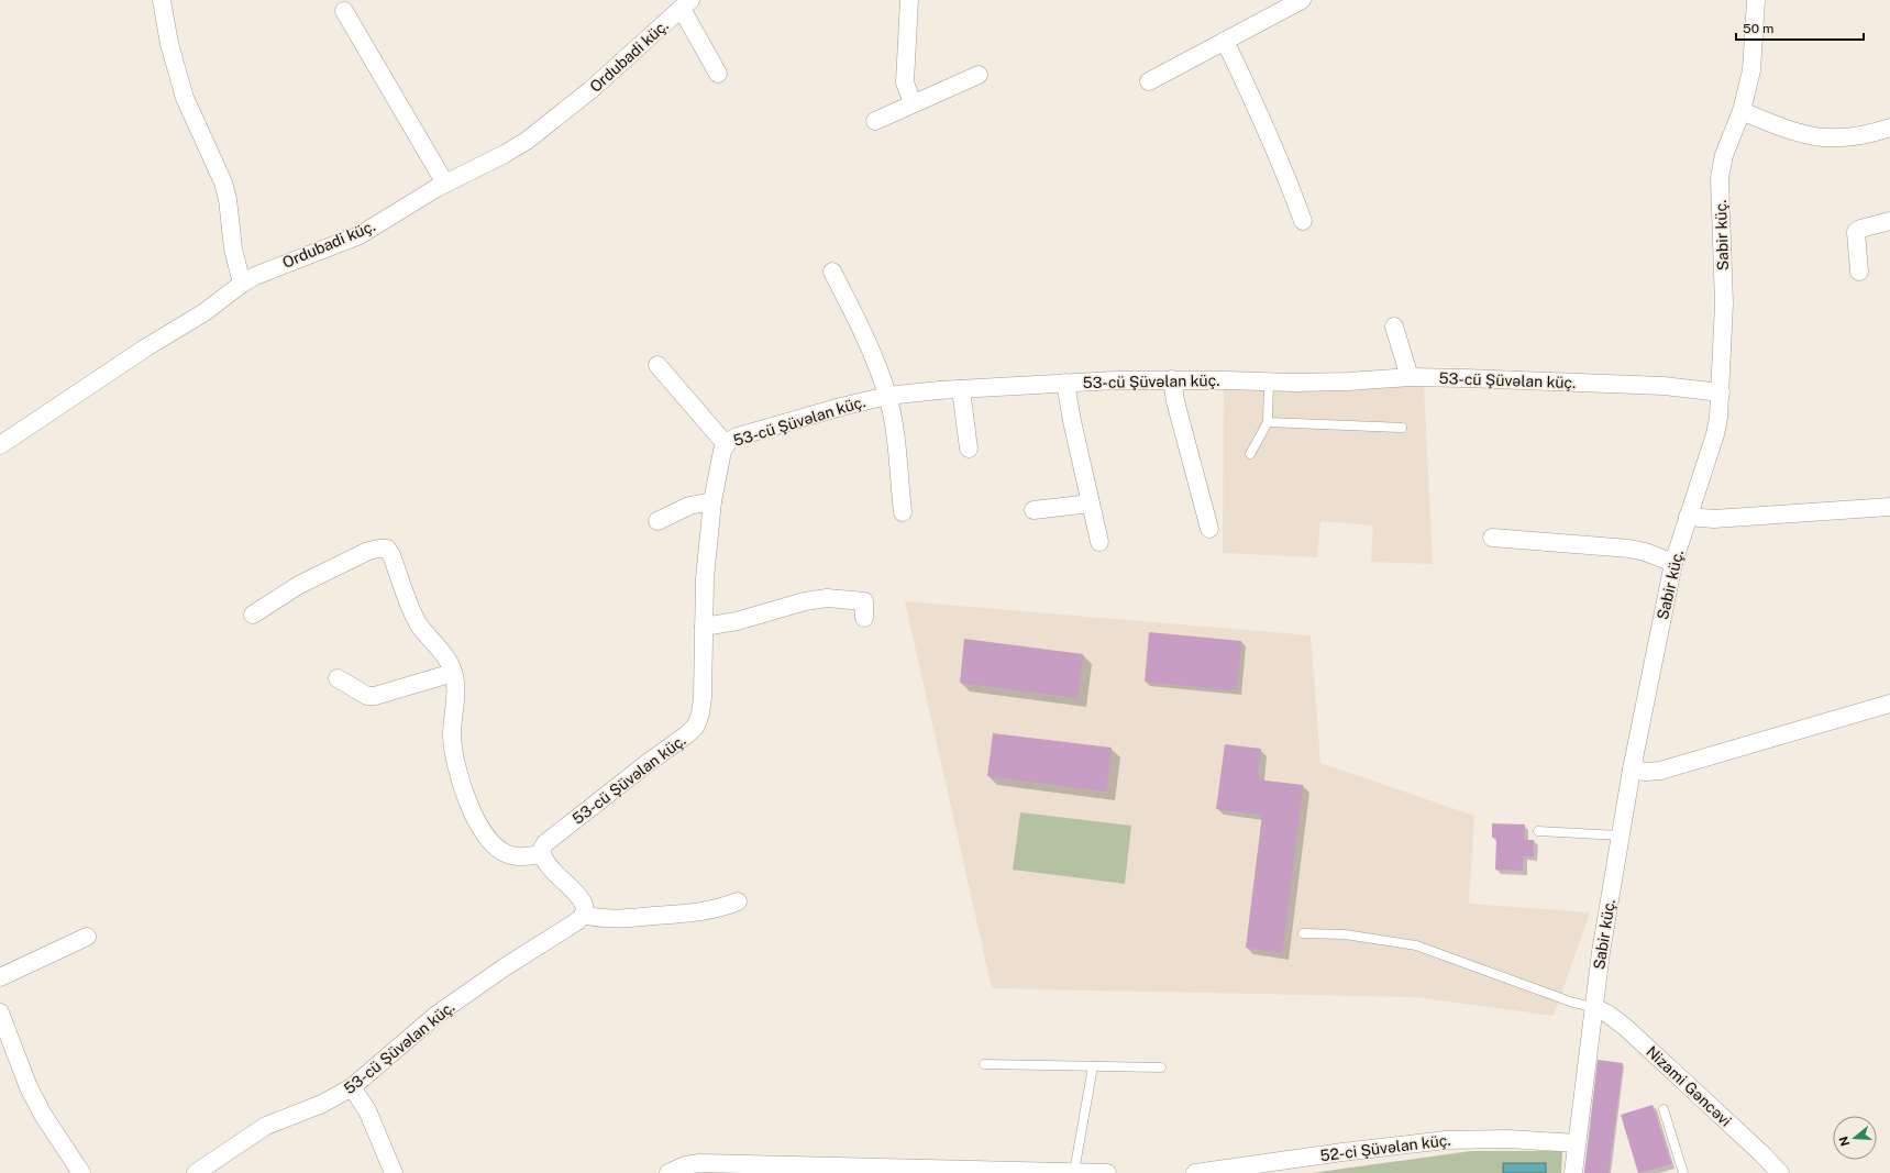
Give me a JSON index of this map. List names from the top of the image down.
{
  "streets": {
    "street": [
      "Ordubadi küç.",
      "Sabir küç.",
      "53-cü Şüvəlan küç.",
      "Nizami Gəncəvi",
      "52-ci Şüvəlan küç."
    ]
  },
  "crossings": [
    ["Sabir küç.", "53-cü Şüvəlan küç."],
    ["Sabir küç.", "Nizami Gəncəvi"],
    ["Sabir küç.", "52-ci Şüvəlan küç."]
  ],
  "scale_bar": "50 m",
  "north": "left"
}
